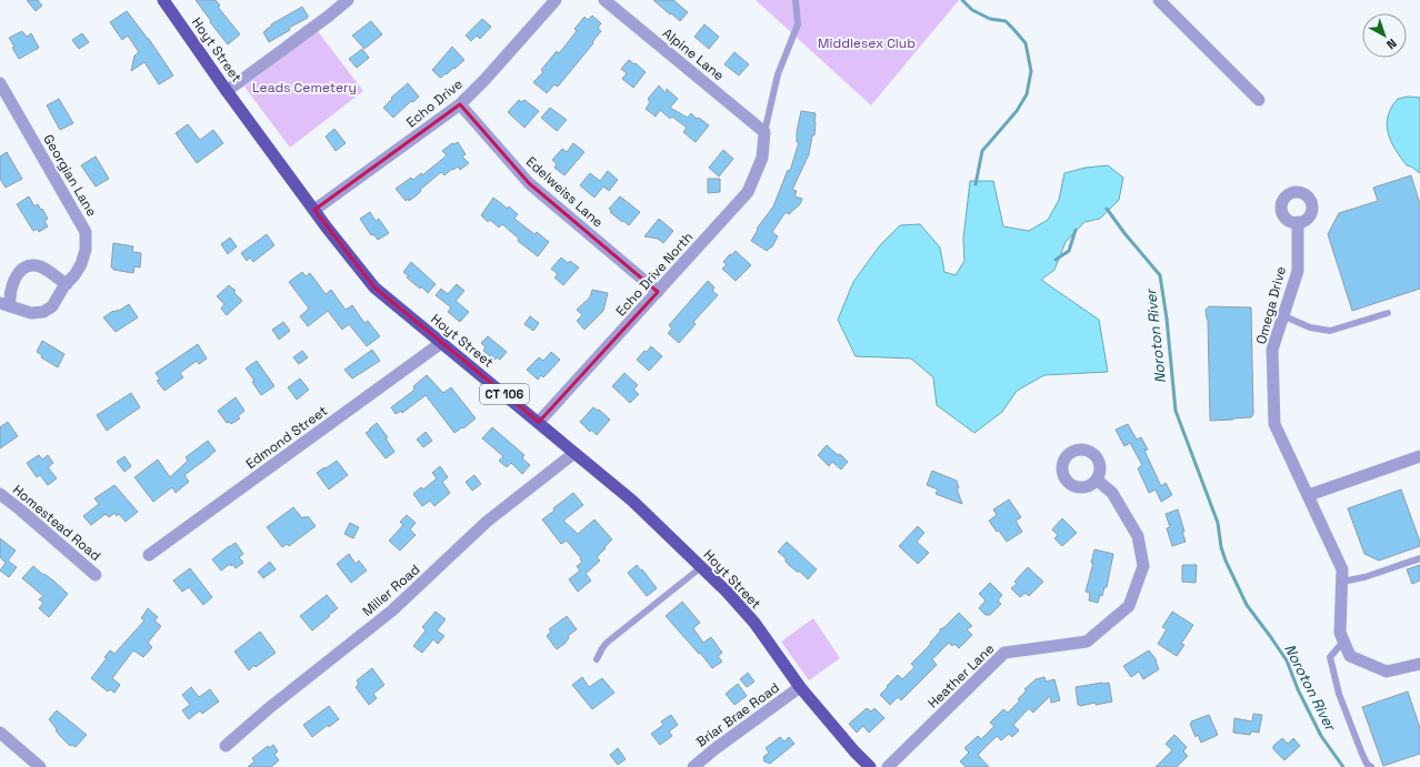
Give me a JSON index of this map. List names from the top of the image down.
{
  "streets": {
    "main road": ["Hoyt Street", "CT 106"],
    "street": [
      "Alpine Lane",
      "Echo Drive",
      "Georgian Lane",
      "Edelweiss Lane",
      "Echo Drive North",
      "Omega Drive",
      "Edmond Street",
      "Homestead Road",
      "Miller Road",
      "Heather Lane",
      "Briar Brae Road"
    ]
  },
  "crossings": [
    ["Hoyt Street", "Echo Drive"],
    ["Hoyt Street", "Echo Drive North"],
    ["Hoyt Street", "Edmond Street"],
    ["Hoyt Street", "Miller Road"],
    ["Hoyt Street", "Briar Brae Road"],
    ["Alpine Lane", "Echo Drive North"],
    ["Echo Drive", "Edelweiss Lane"],
    ["Edelweiss Lane", "Echo Drive North"]
  ],
  "water": ["Noroton River"],
  "parks": ["Middlesex Club", "Leads Cemetery"],
  "north": "bottom right"
}
